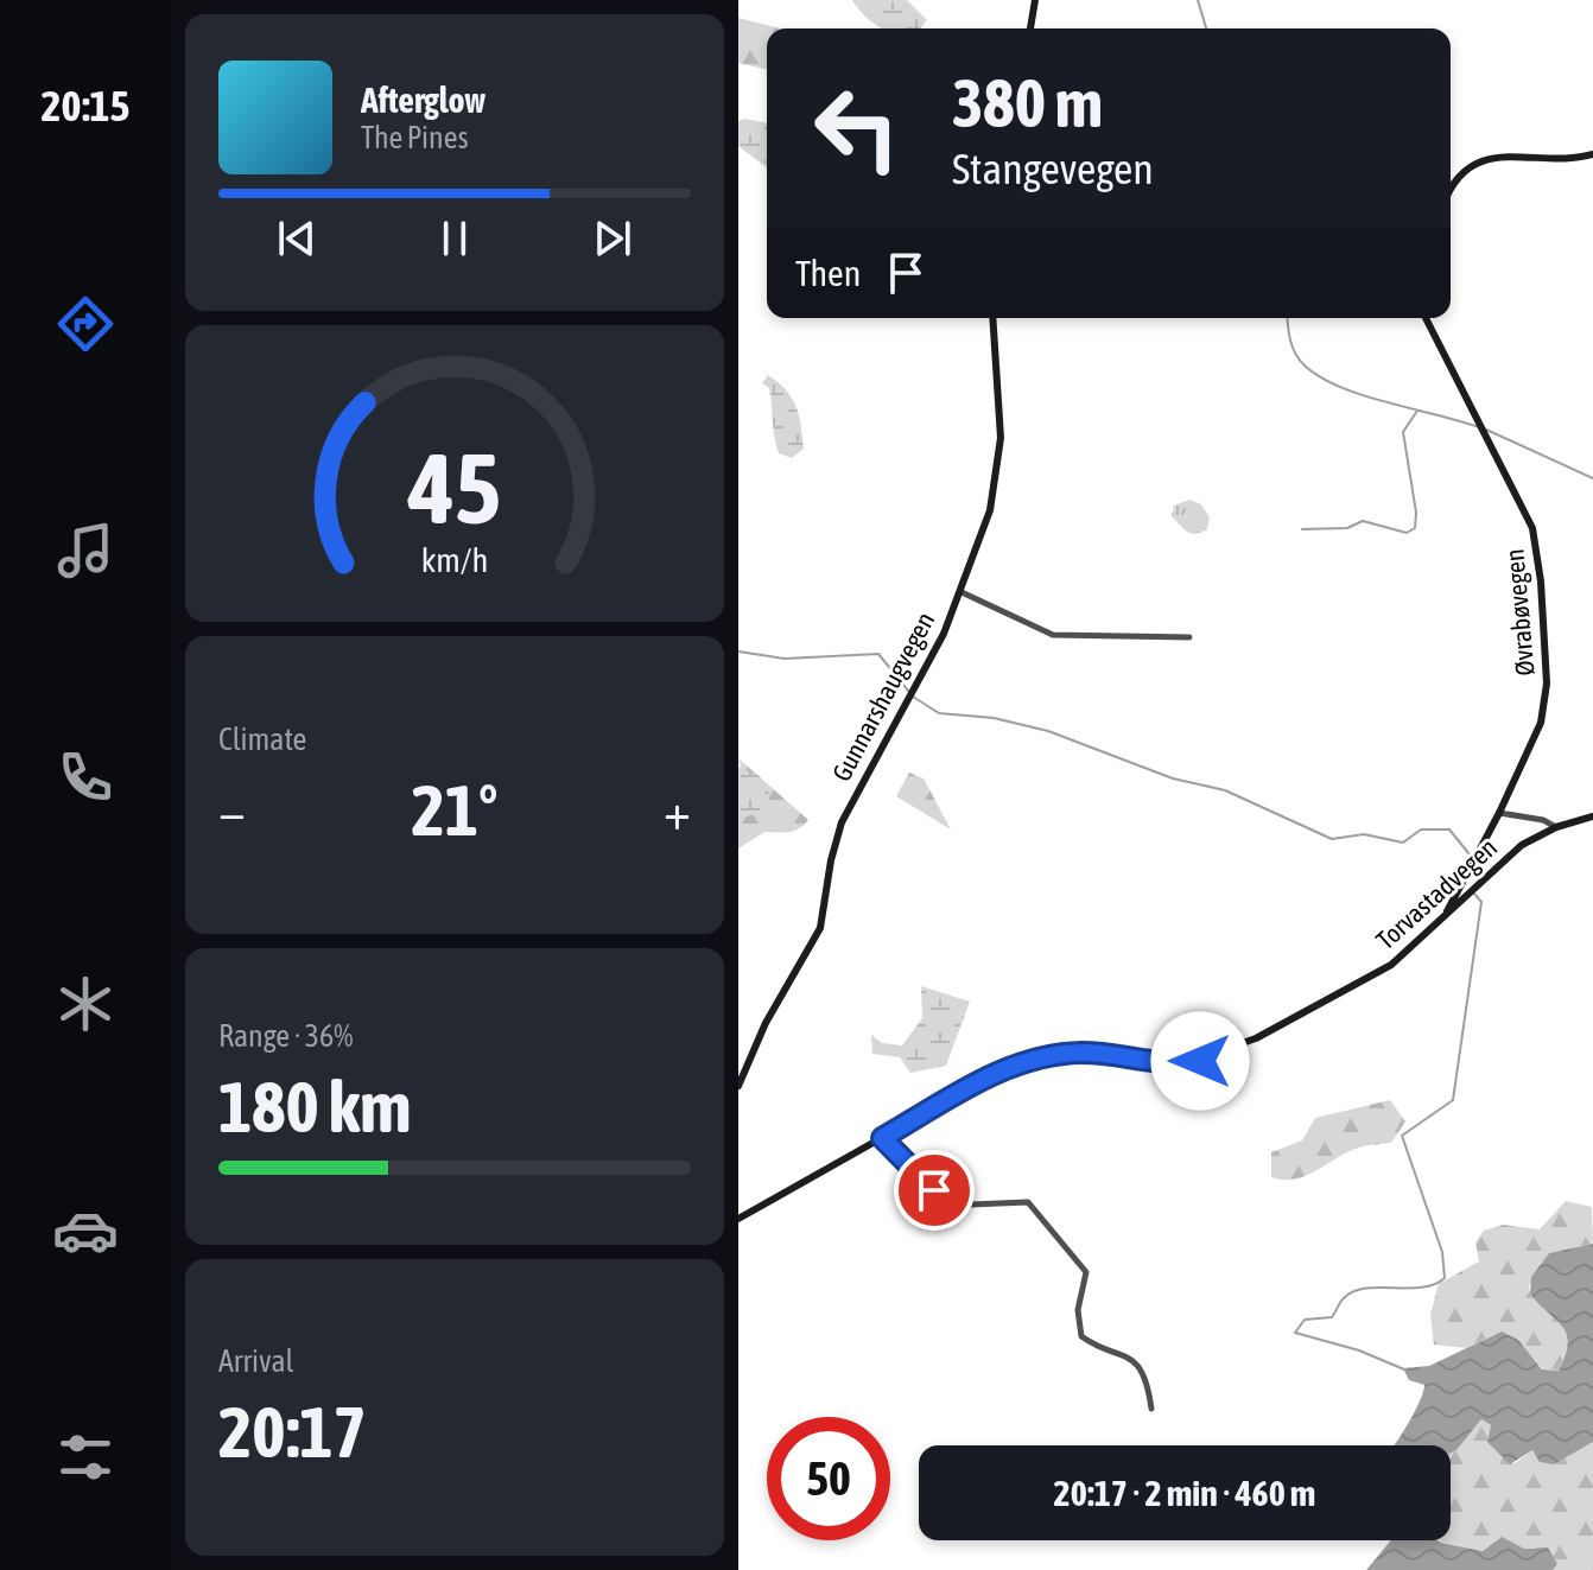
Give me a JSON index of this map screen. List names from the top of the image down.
{
  "streets": {
    "main road": ["Øvrabøvegen", "Gunnarshaugvegen", "Torvastadvegen"]
  },
  "crossings": [
    ["Øvrabøvegen", "Torvastadvegen"]
  ],
  "page": {
    "tabs": "20:15",
    "turn": ["380 m", "Stangevegen"],
    "song": ["Afterglow", "The Pines"],
    "then": "Then",
    "tile": [
      "Climate",
      ["Range · 36%", "180 km"],
      ["Arrival", "20:17"]
    ],
    "heat": ["−", "21°", "+"],
    "limit": "50",
    "trip": "20:17 · 2 min · 460 m",
    "gauge": ["45", "km/h"]
  }
}
